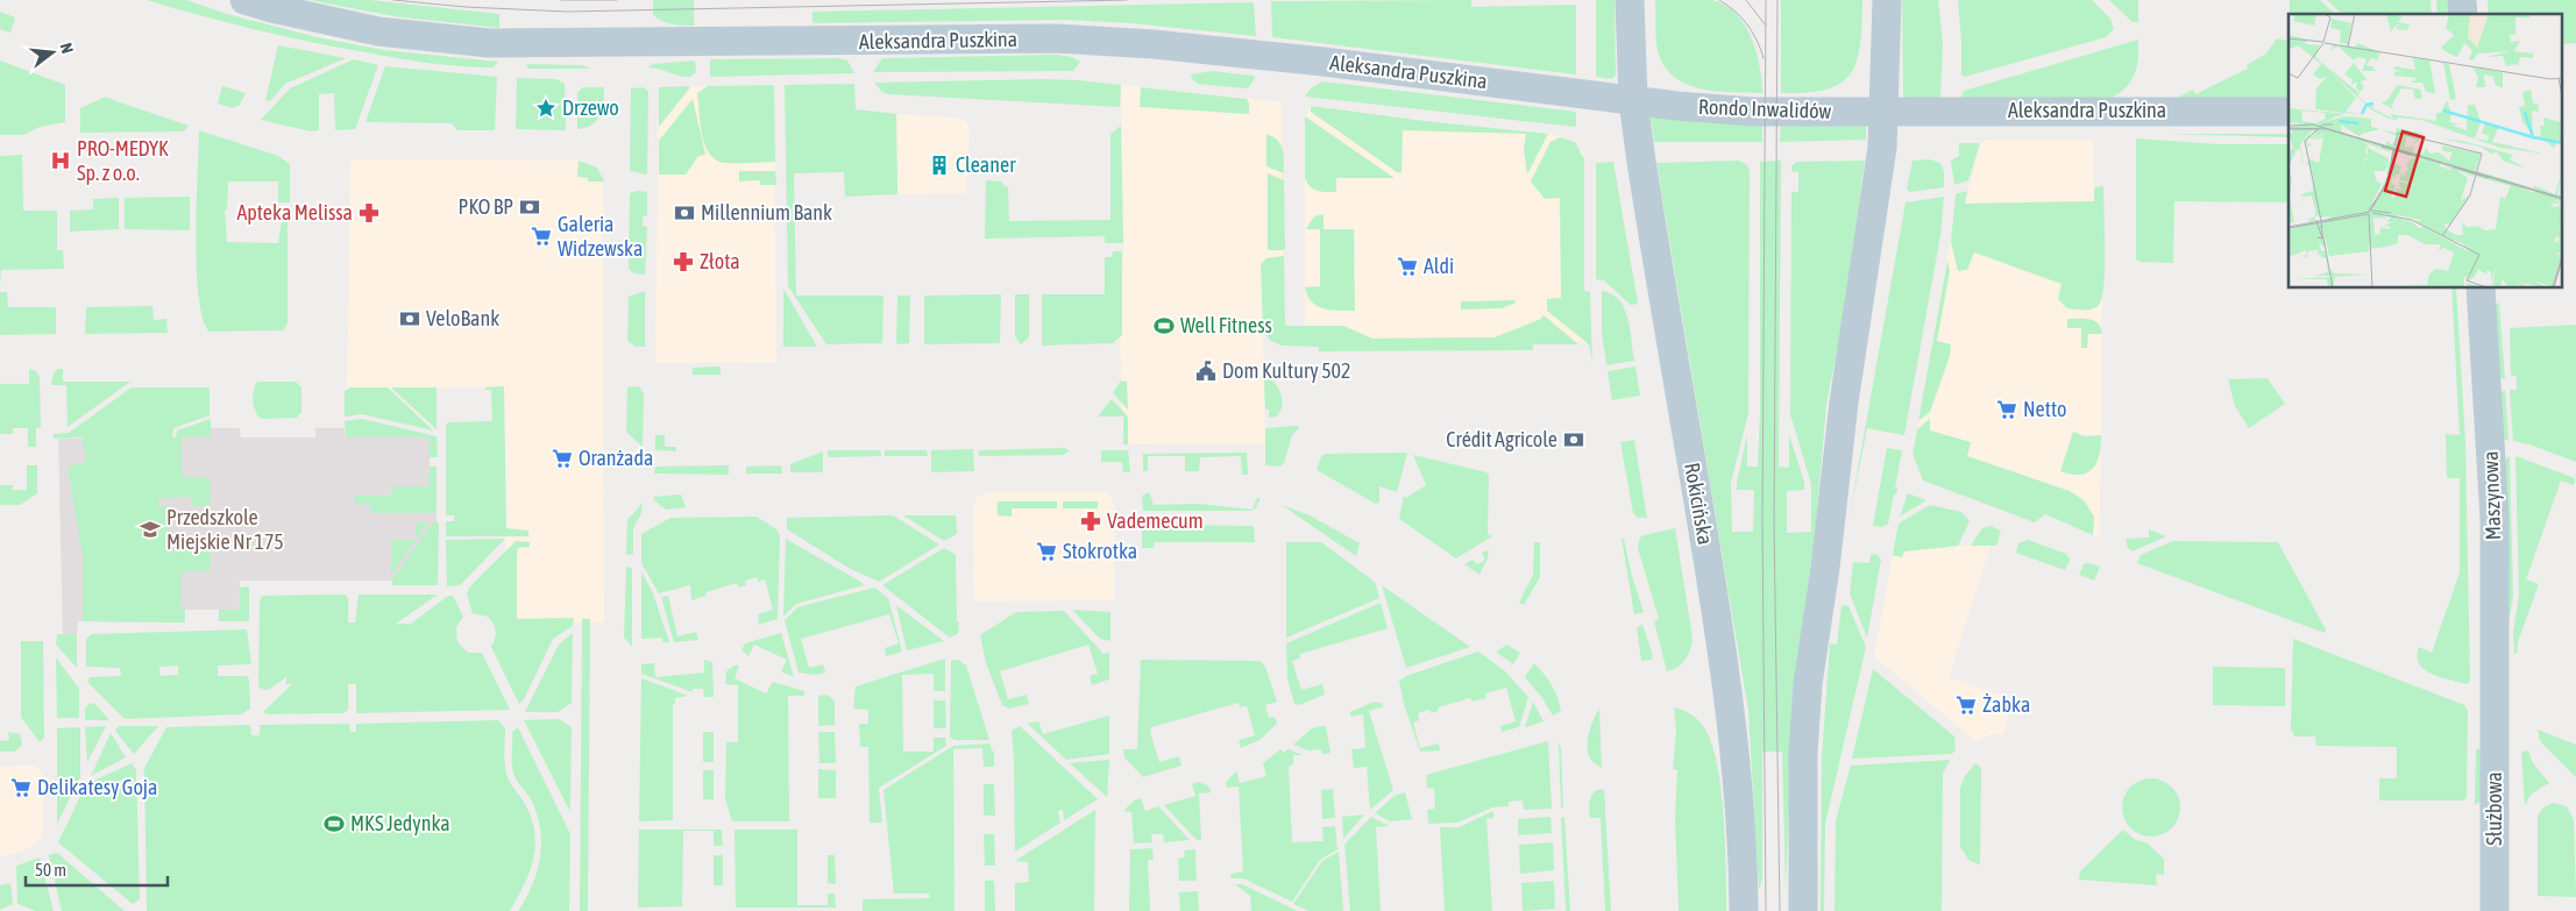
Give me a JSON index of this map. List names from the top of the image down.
{
  "streets": {
    "main road": [
      "Aleksandra Puszkina",
      "Rondo Inwalidów",
      "Maszynowa",
      "Rokicińska",
      "Służbowa"
    ]
  },
  "crossings": [
    ["Aleksandra Puszkina", "Rondo Inwalidów"],
    ["Aleksandra Puszkina", "Rokicińska"],
    ["Rondo Inwalidów", "Rokicińska"],
    ["Maszynowa", "Służbowa"]
  ],
  "places": {
    "place": ["Drzewo"],
    "hospital": ["PRO-MEDYK Sp. z o.o."],
    "building": ["Cleaner"],
    "bank": [
      "PKO BP",
      "Millennium Bank",
      "VeloBank",
      "Crédit Agricole"
    ],
    "pharmacy": ["Apteka Melissa", "Złota", "Vademecum"],
    "supermarket": [
      "Galeria Widzewska",
      "Aldi",
      "Netto",
      "Oranżada",
      "Stokrotka",
      "Żabka",
      "Delikatesy Goja"
    ],
    "sports": ["Well Fitness", "MKS Jedynka"],
    "public building": ["Dom Kultury 502"],
    "school or university": ["Przedszkole Miejskie Nr 175"]
  },
  "scale_bar": "50 m",
  "north": "right"
}
